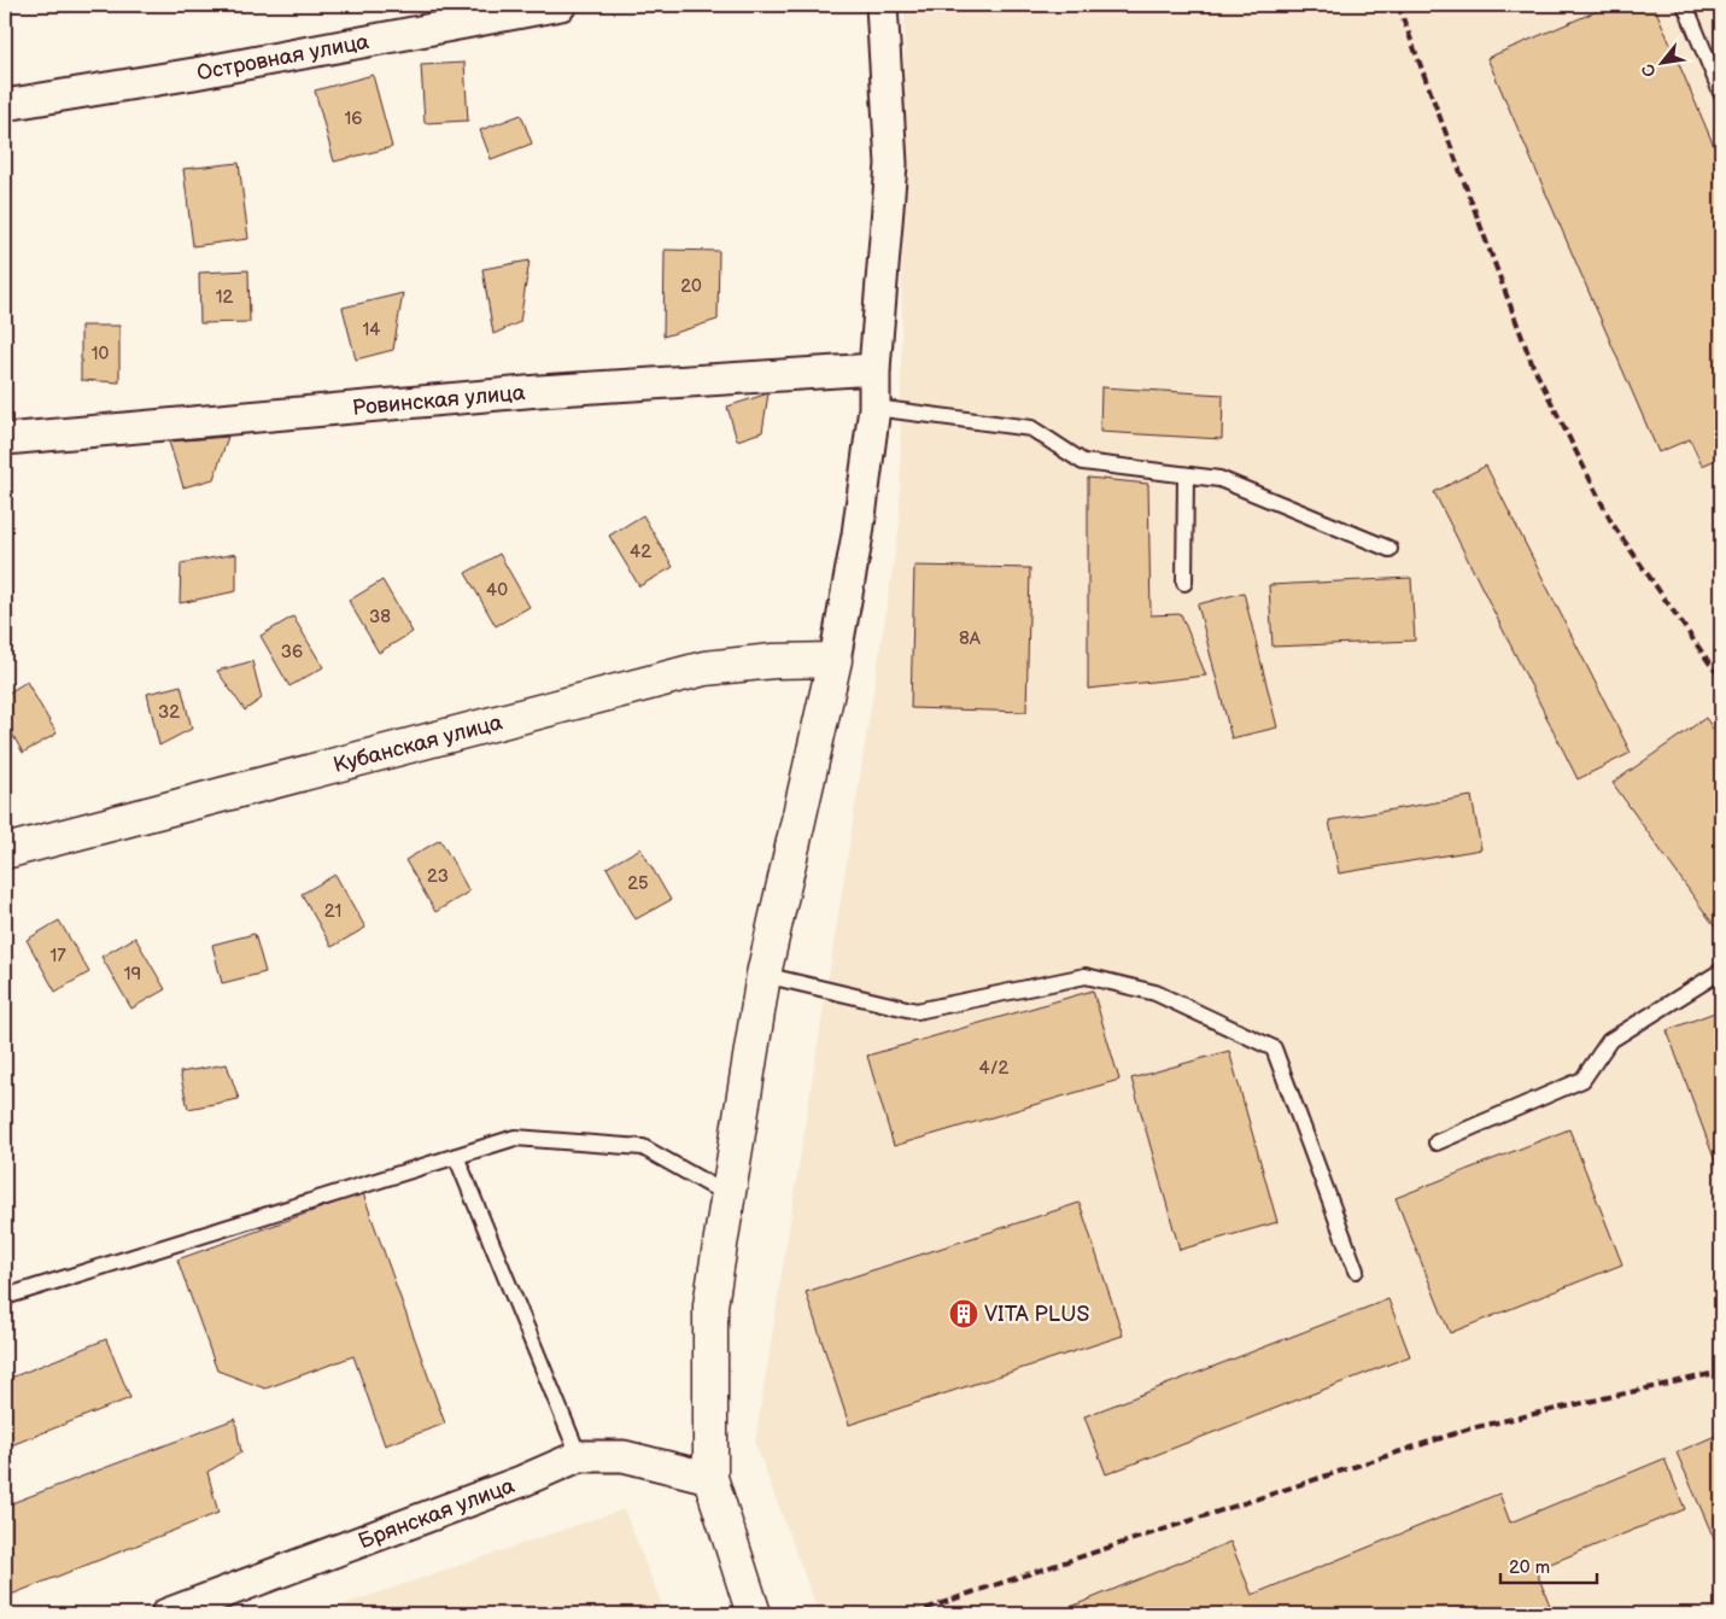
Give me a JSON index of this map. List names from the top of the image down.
{
  "streets": {
    "street": [
      "Островная улица",
      "Ровинская улица",
      "Кубанская улица",
      "Брянская улица"
    ]
  },
  "places": {
    "building": ["VITA PLUS"]
  },
  "house_numbers": [
    "16",
    "20",
    "12",
    "14",
    "10",
    "42",
    "40",
    "38",
    "8А",
    "36",
    "32",
    "23",
    "25",
    "21",
    "17",
    "19",
    "4/2"
  ],
  "scale_bar": "20 m",
  "north": "bottom left"
}
